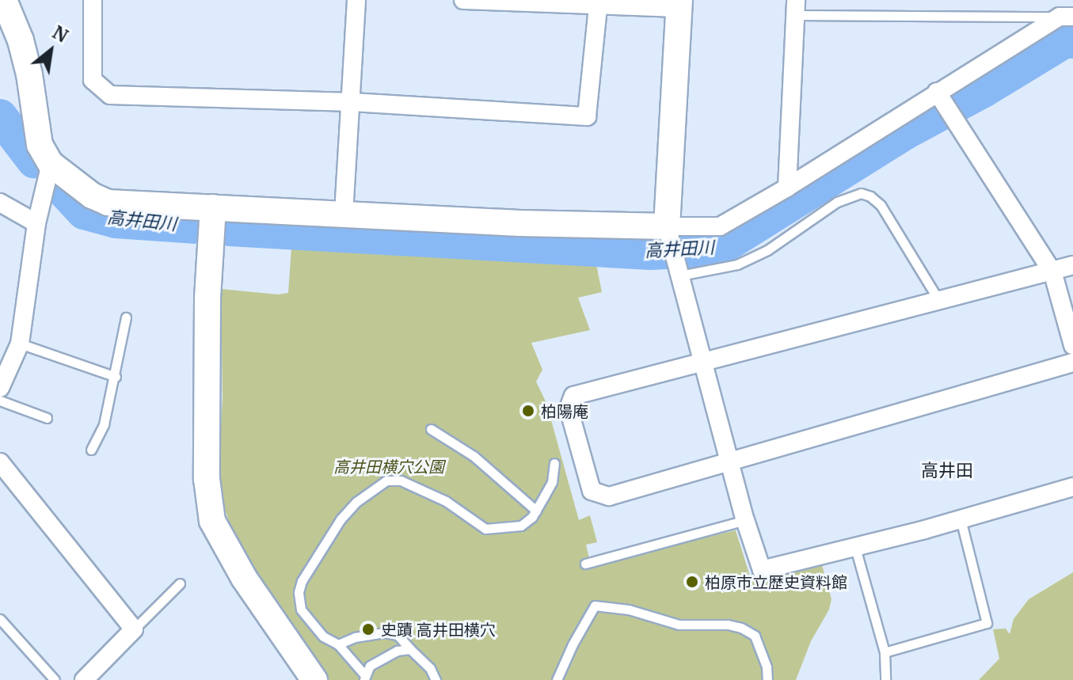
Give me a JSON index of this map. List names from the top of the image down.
{
  "districts": ["高井田"],
  "water": ["高井田川"],
  "parks": ["高井田横穴公園"],
  "places": ["柏陽庵", "柏原市立歴史資料館", "史蹟 高井田横穴"],
  "north": "top right"
}
